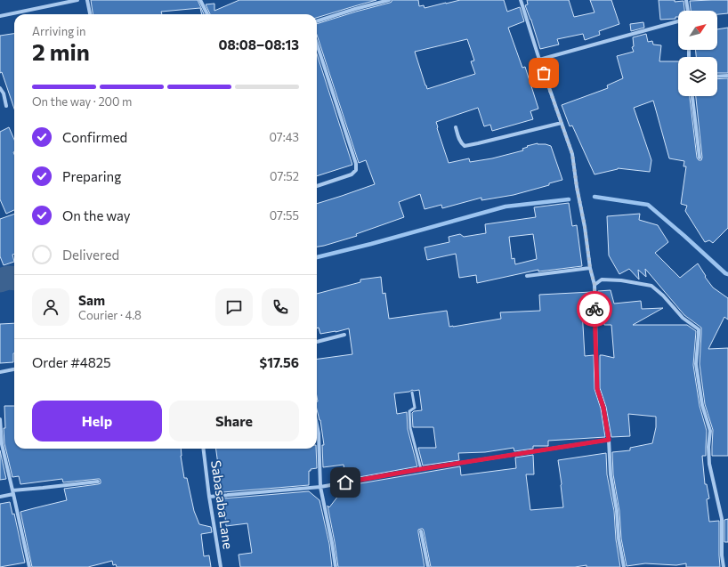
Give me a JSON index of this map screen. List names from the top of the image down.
{
  "streets": {
    "street": ["Sabasaba Lane"]
  },
  "north": "top right",
  "page": {
    "heading": ["2 min", "Arriving in", "08:08–08:13"],
    "panel": [
      "Sam",
      "Courier · 4.8",
      "Order #4825",
      "$17.56"
    ],
    "bar": "On the way · 200 m",
    "list": [
      ["Confirmed", "07:43"],
      ["Preparing", "07:52"],
      ["On the way", "07:55"],
      "Delivered"
    ],
    "buttons": ["Help", "Share"]
  }
}
